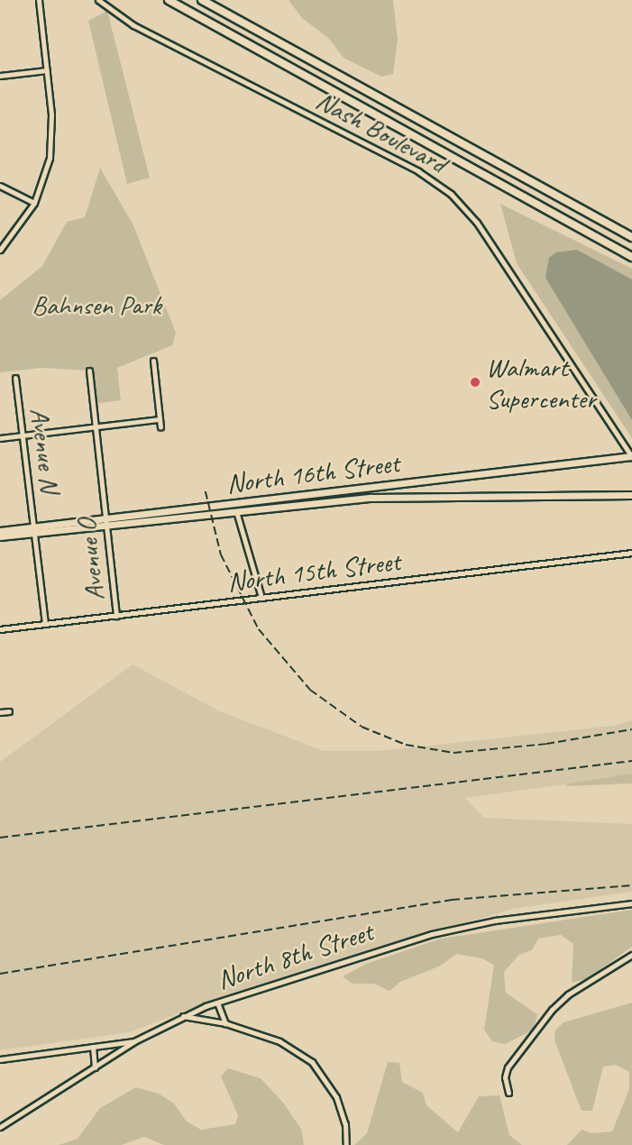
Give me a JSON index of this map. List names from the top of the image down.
{
  "streets": {
    "main road": ["North 16th Street"],
    "street": [
      "Nash Boulevard",
      "Avenue N",
      "Avenue O",
      "North 15th Street",
      "North 8th Street"
    ]
  },
  "crossings": [
    ["Nash Boulevard", "North 16th Street"],
    ["Avenue N", "North 16th Street"],
    ["Avenue N", "North 15th Street"],
    ["North 16th Street", "Avenue O"],
    ["Avenue O", "North 15th Street"]
  ],
  "parks": ["Bahnsen Park"],
  "places": ["Walmart Supercenter"]
}
